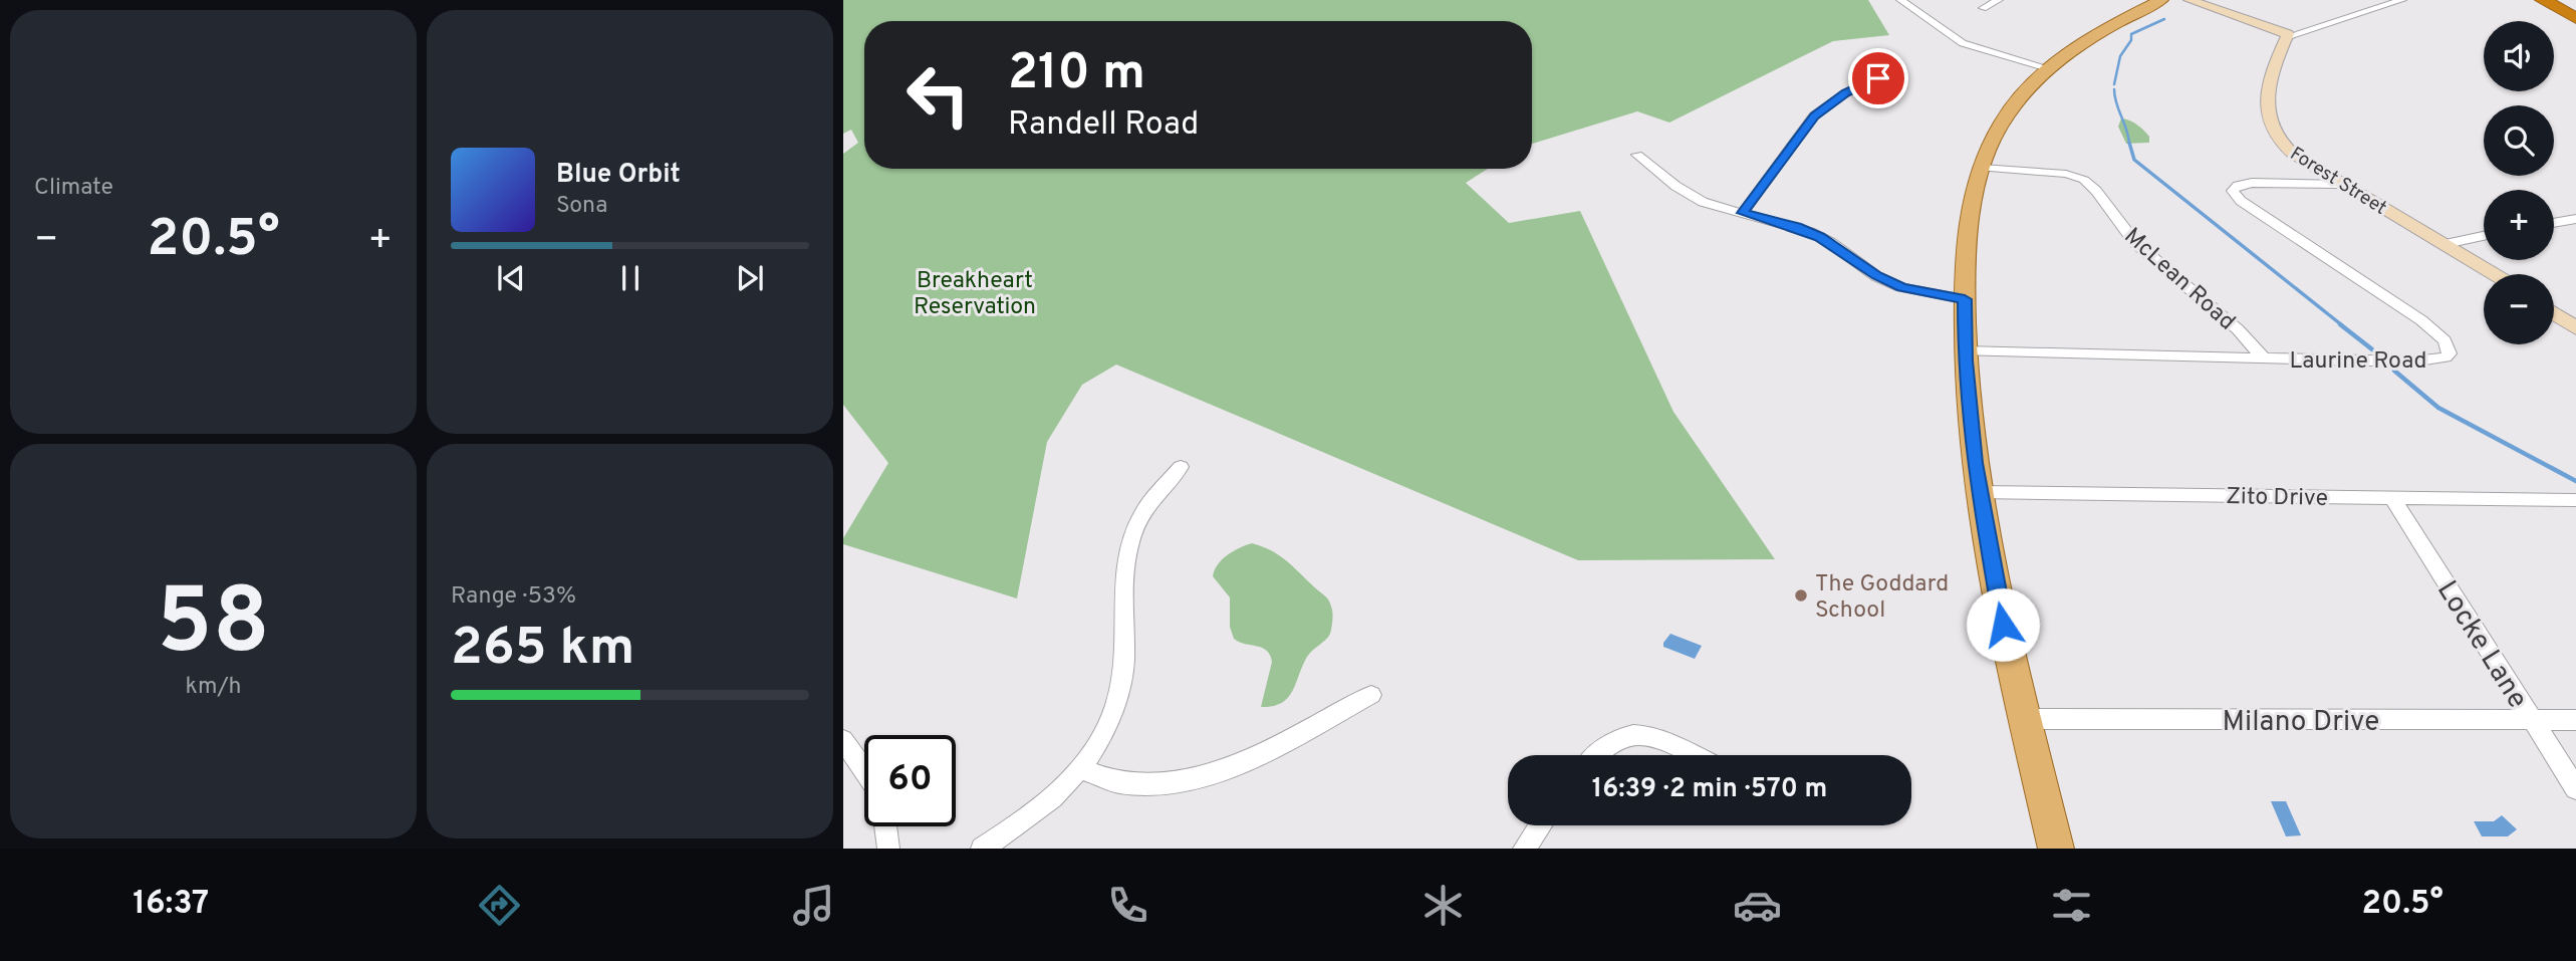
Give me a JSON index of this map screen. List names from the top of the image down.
{
  "streets": {
    "street": [
      "Forest Street",
      "McLean Road",
      "Laurine Road",
      "Zito Drive",
      "Locke Lane",
      "Milano Drive"
    ]
  },
  "crossings": [
    ["Forest Street", "Laurine Road"],
    ["McLean Road", "Laurine Road"],
    ["Zito Drive", "Locke Lane"],
    ["Locke Lane", "Milano Drive"]
  ],
  "parks": ["Breakheart Reservation"],
  "places": ["The Goddard School"],
  "page": {
    "tile": [
      "Climate",
      ["58", "km/h"],
      ["Range · 53%", "265 km"]
    ],
    "map_buttons": ["+", "−"],
    "turn": ["210 m", "Randell Road"],
    "song": ["Blue Orbit", "Sona"],
    "heat": ["−", "20.5°", "+"],
    "limit": "60",
    "trip": "16:39 · 2 min · 570 m",
    "tabs": ["16:37", "20.5°"]
  }
}
